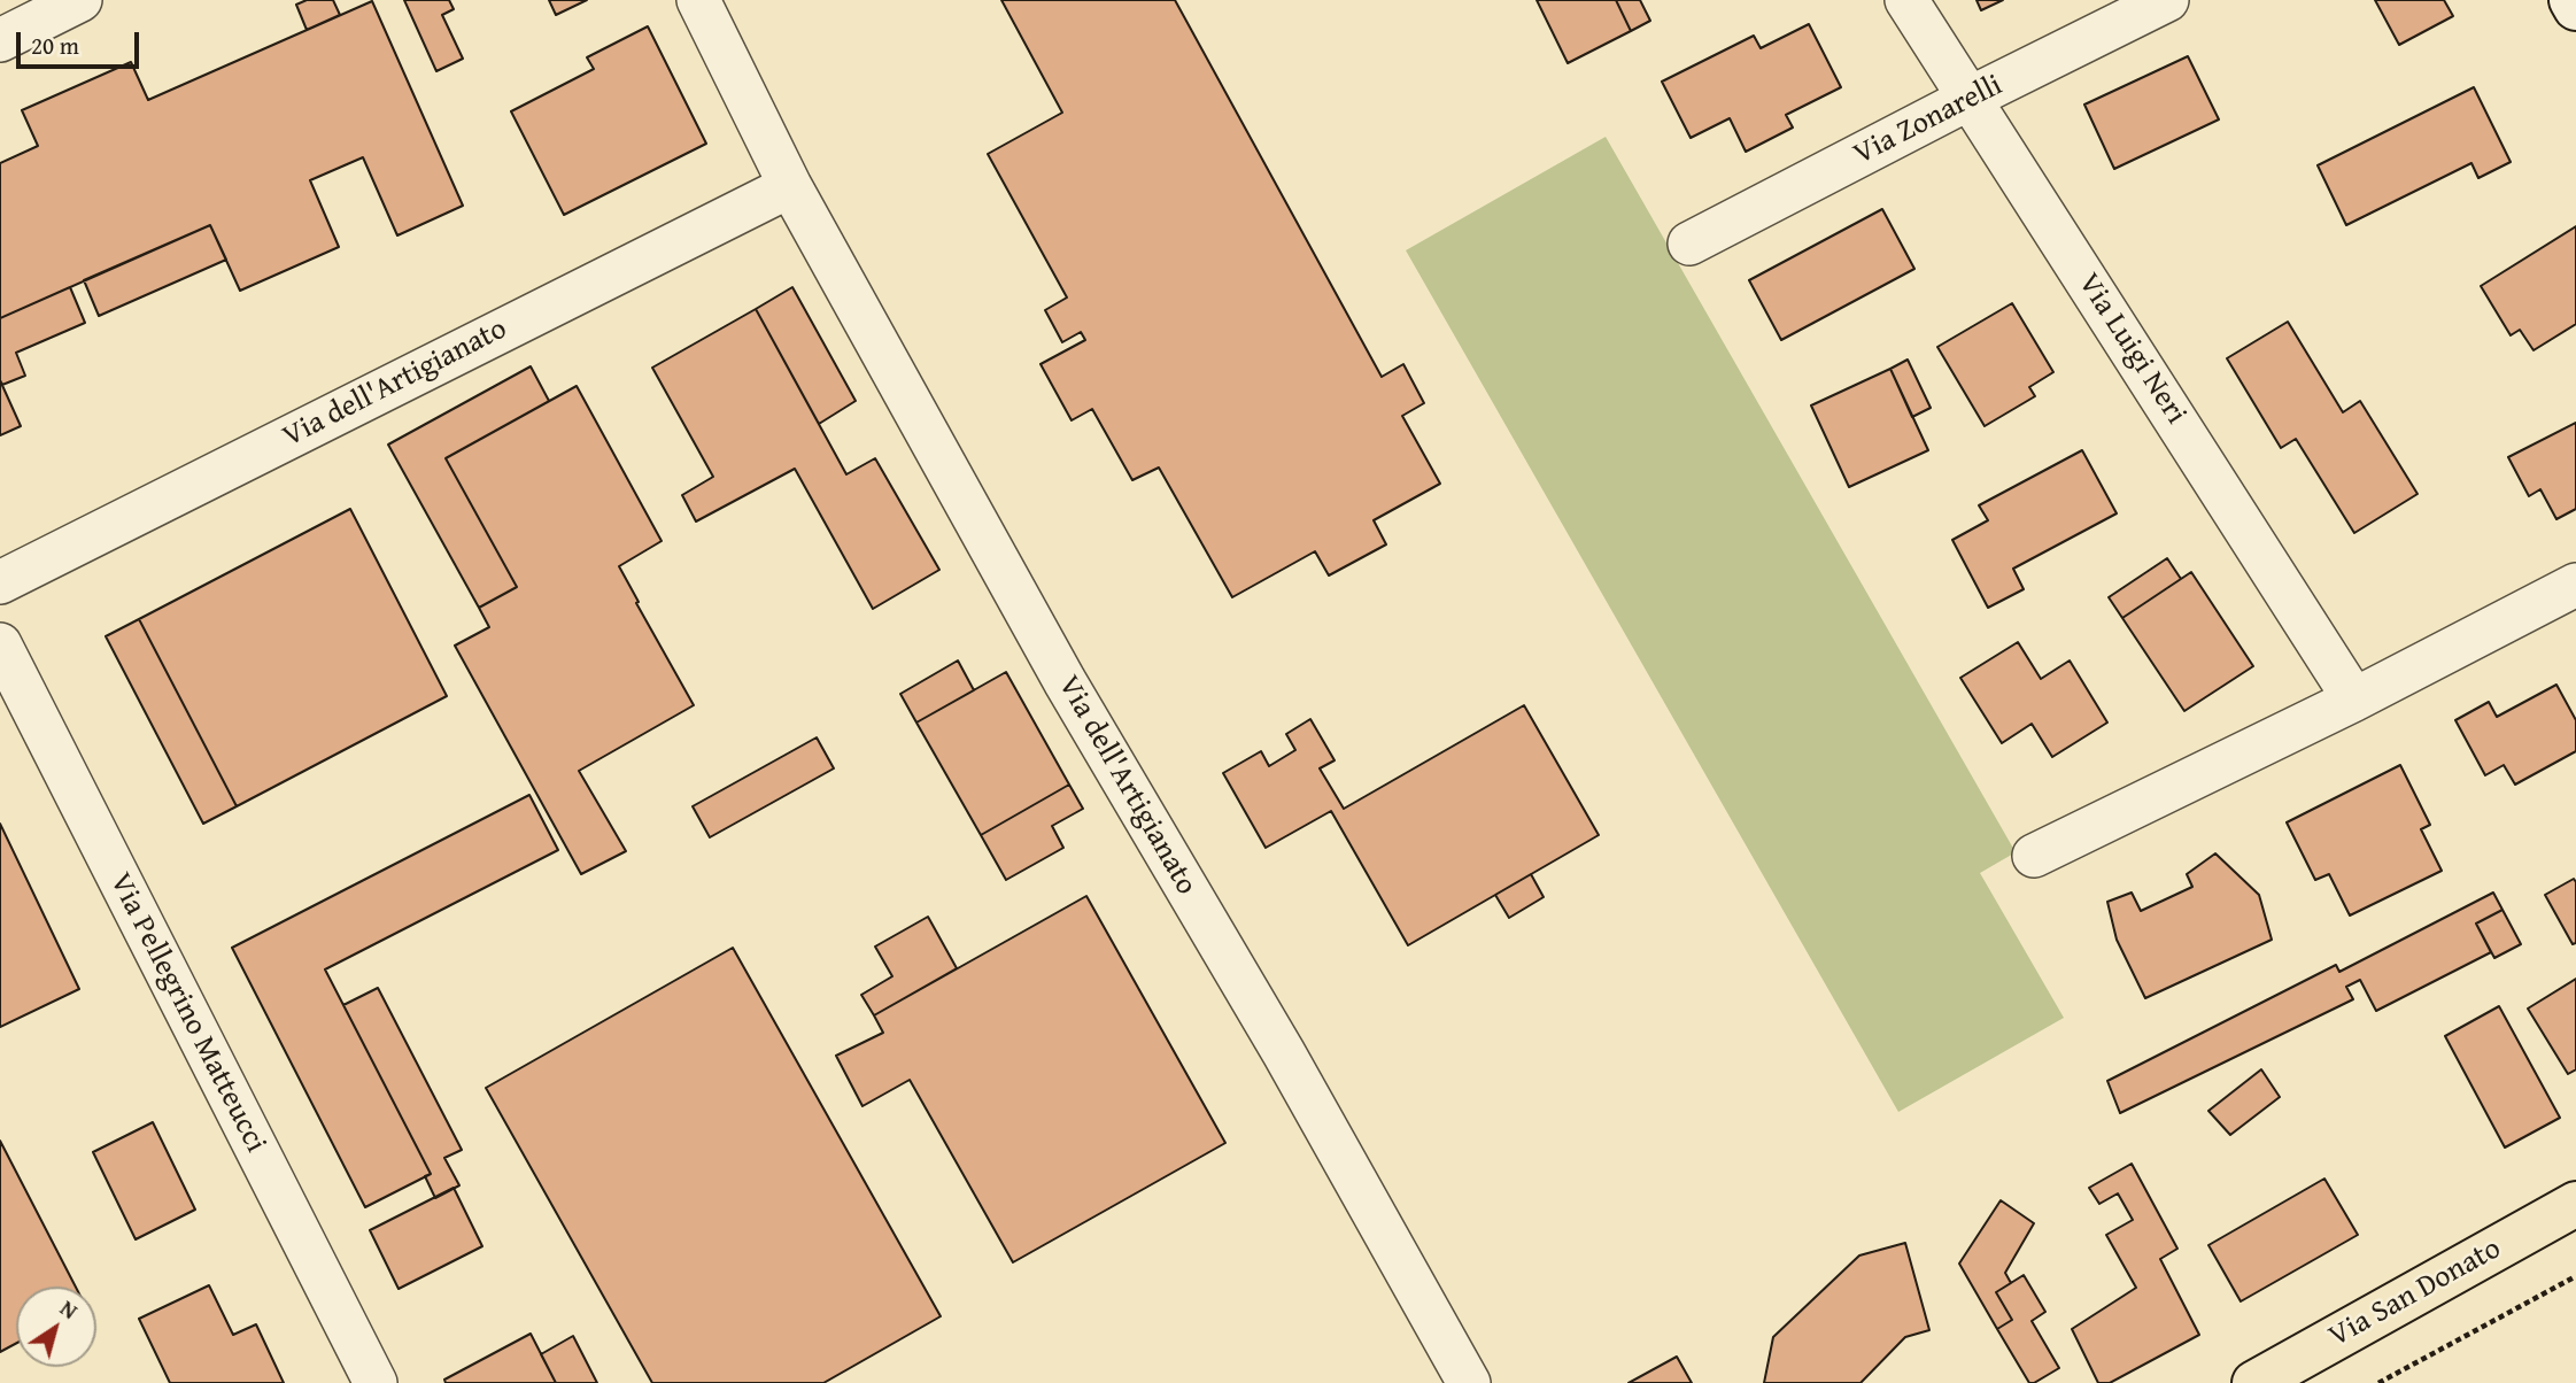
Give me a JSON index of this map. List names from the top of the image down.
{
  "streets": {
    "main road": ["Via San Donato"],
    "street": [
      "Via Zonarelli",
      "Via Luigi Neri",
      "Via dell'Artigianato",
      "Via Pellegrino Matteucci"
    ]
  },
  "crossings": [
    ["Via Zonarelli", "Via Luigi Neri"]
  ],
  "scale_bar": "20 m",
  "north": "top right"
}
